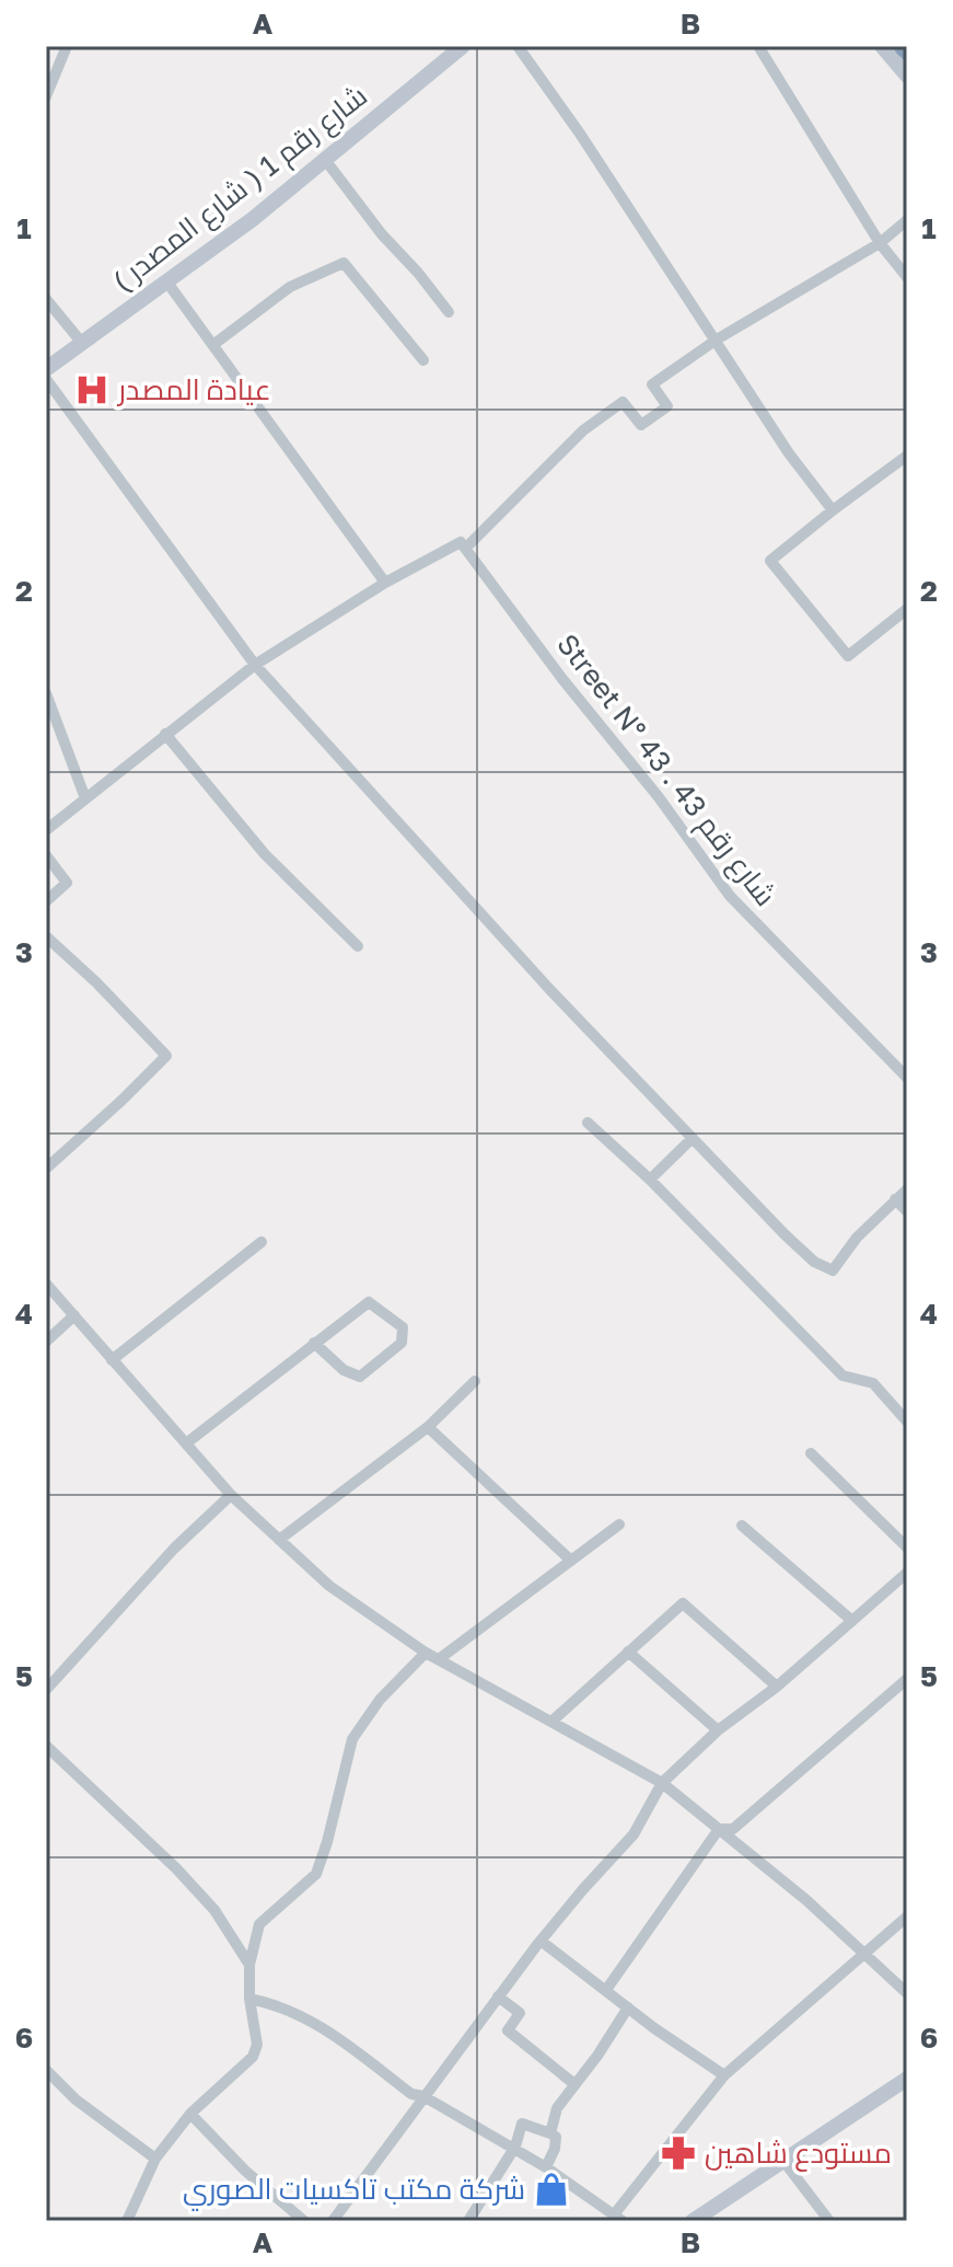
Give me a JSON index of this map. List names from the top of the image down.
{
  "streets": {
    "street": ["شارع رقم 1 ( شارع المصدر )", "Street N° 43 . شارع رقم 43"]
  },
  "places": {
    "hospital": ["عيادة المصدر"],
    "pharmacy": ["مستودع شاهين"],
    "shop": ["شركة مكتب تاكسيات الصوري"]
  },
  "grid": {
    "columns": ["A", "B"],
    "rows": [
      "1",
      "2",
      "3",
      "4",
      "5",
      "6"
    ]
  }
}
